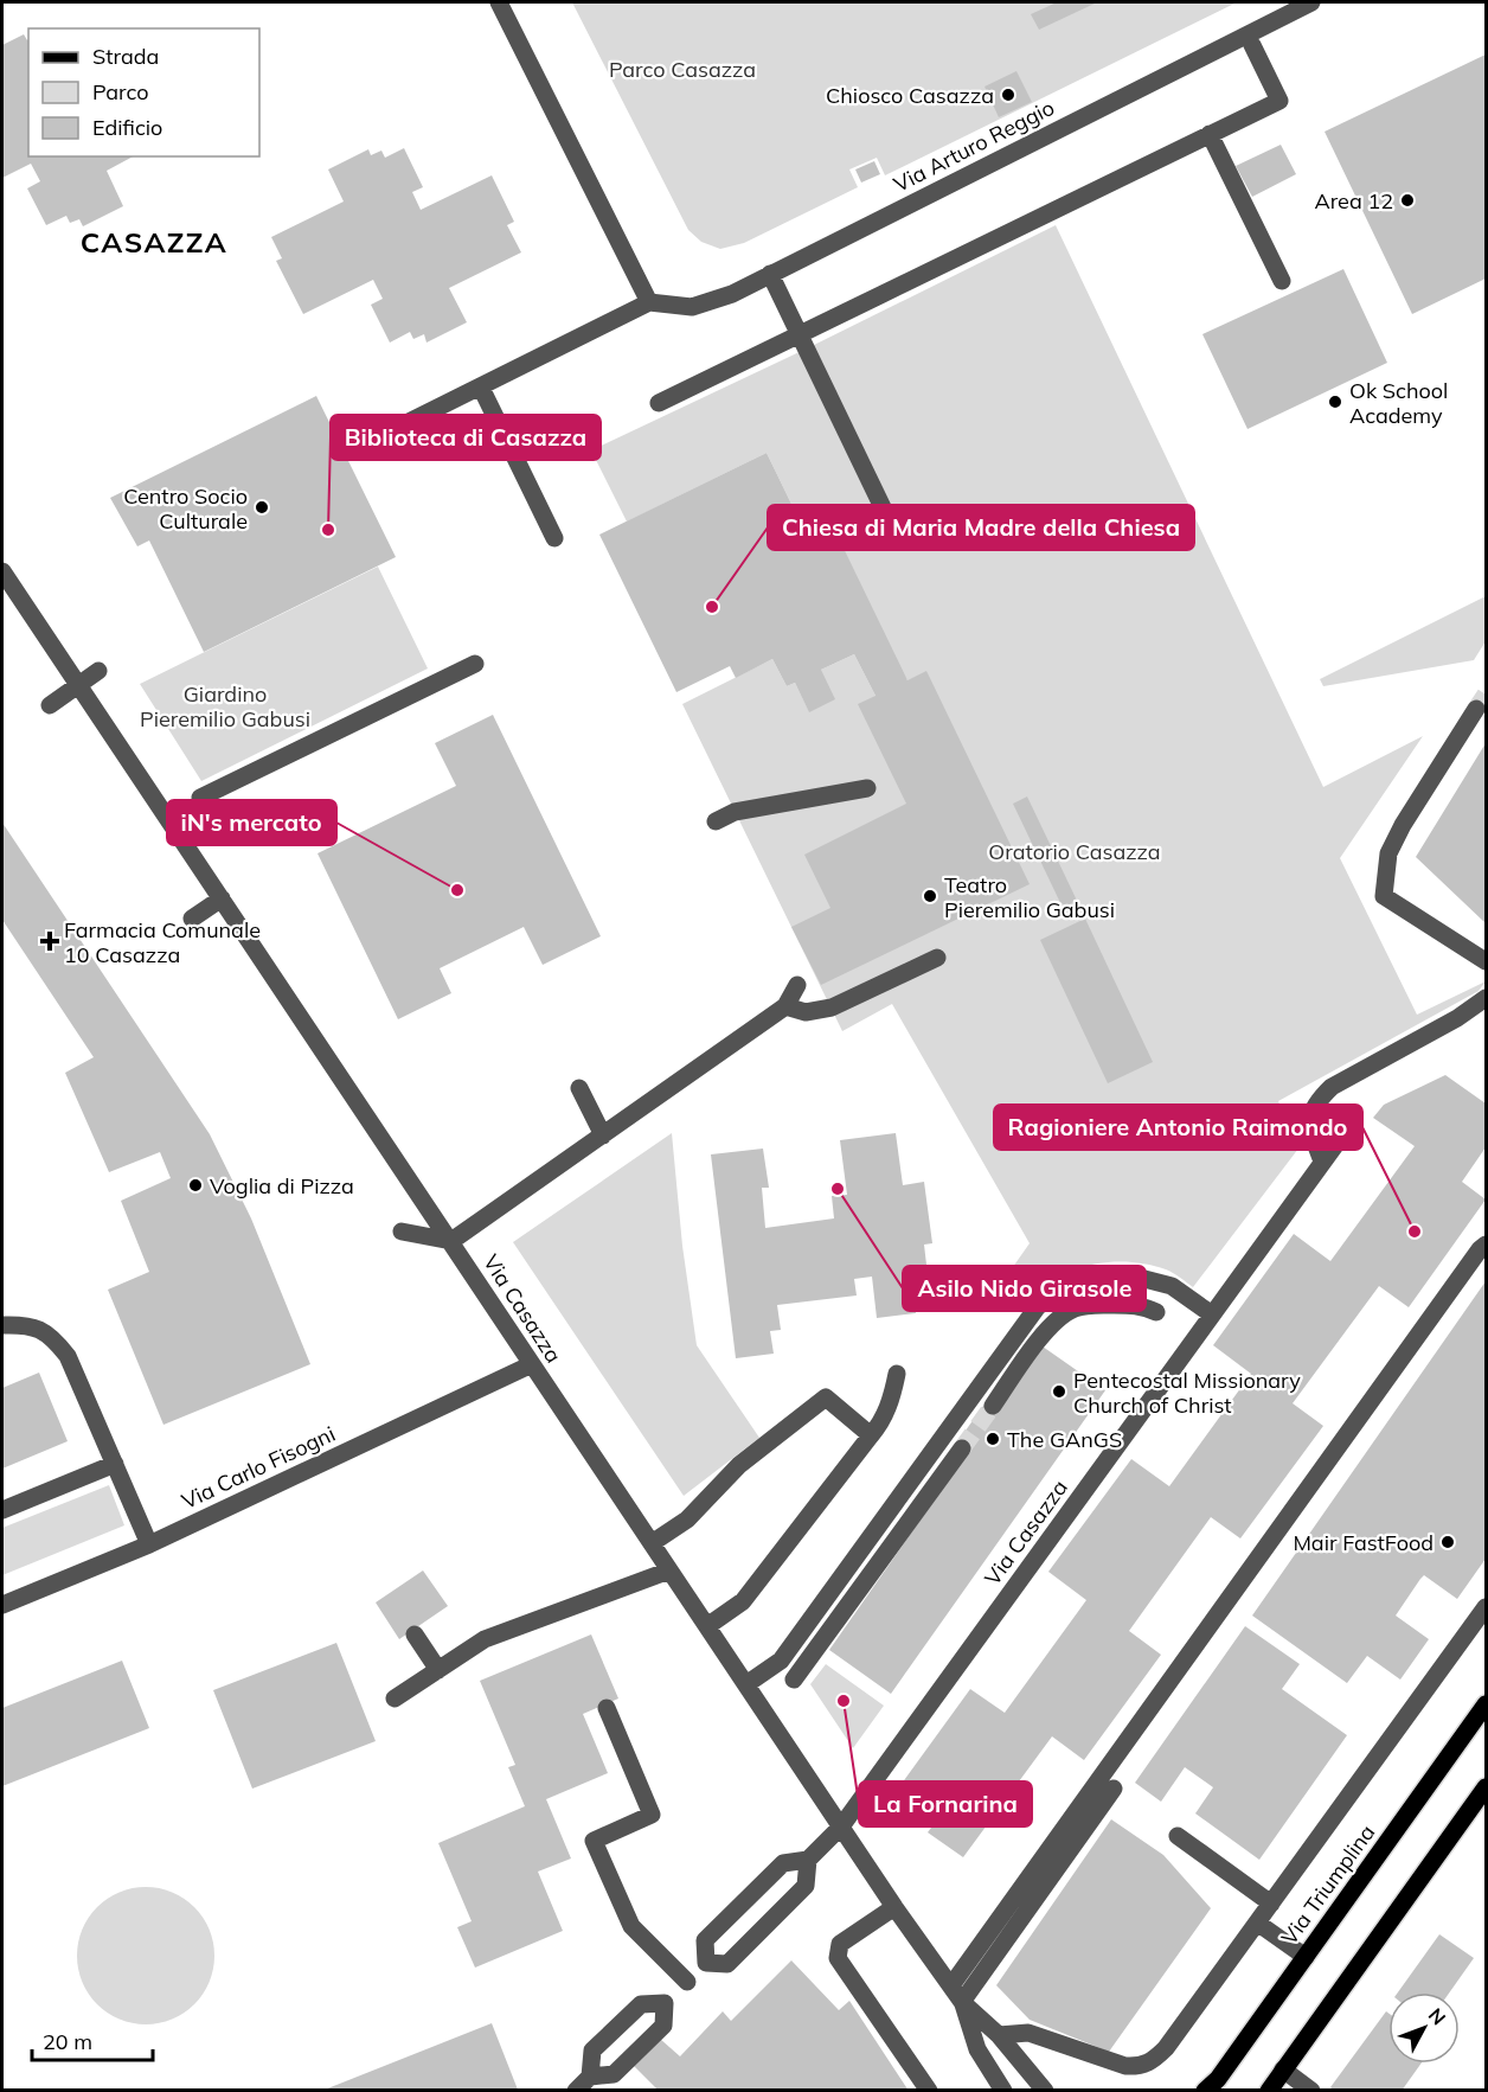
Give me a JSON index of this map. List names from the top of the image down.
{
  "streets": {
    "main road": ["Via Triumplina"],
    "street": ["Via Arturo Reggio", "Via Casazza", "Via Carlo Fisogni"]
  },
  "crossings": [
    ["Via Casazza", "Via Carlo Fisogni"],
    ["Via Casazza", "Via Triumplina"]
  ],
  "districts": ["CASAZZA"],
  "parks": ["Parco Casazza", "Giardino Pieremilio Gabusi", "Oratorio Casazza"],
  "places": {
    "other": [
      "Chiosco Casazza",
      "Area 12",
      "Ok School Academy",
      "Centro Socio Culturale",
      "Biblioteca di Casazza",
      "Chiesa di Maria Madre della Chiesa",
      "iN's mercato",
      "Teatro Pieremilio Gabusi",
      "Voglia di Pizza",
      "Asilo Nido Girasole",
      "Ragioniere Antonio Raimondo",
      "Pentecostal Missionary Church of Christ",
      "The GAnGS",
      "Mair FastFood",
      "La Fornarina"
    ],
    "health": ["Farmacia Comunale 10 Casazza"]
  },
  "legend": ["Strada", "Parco", "Edificio"],
  "scale_bar": "20 m",
  "north": "top right"
}
